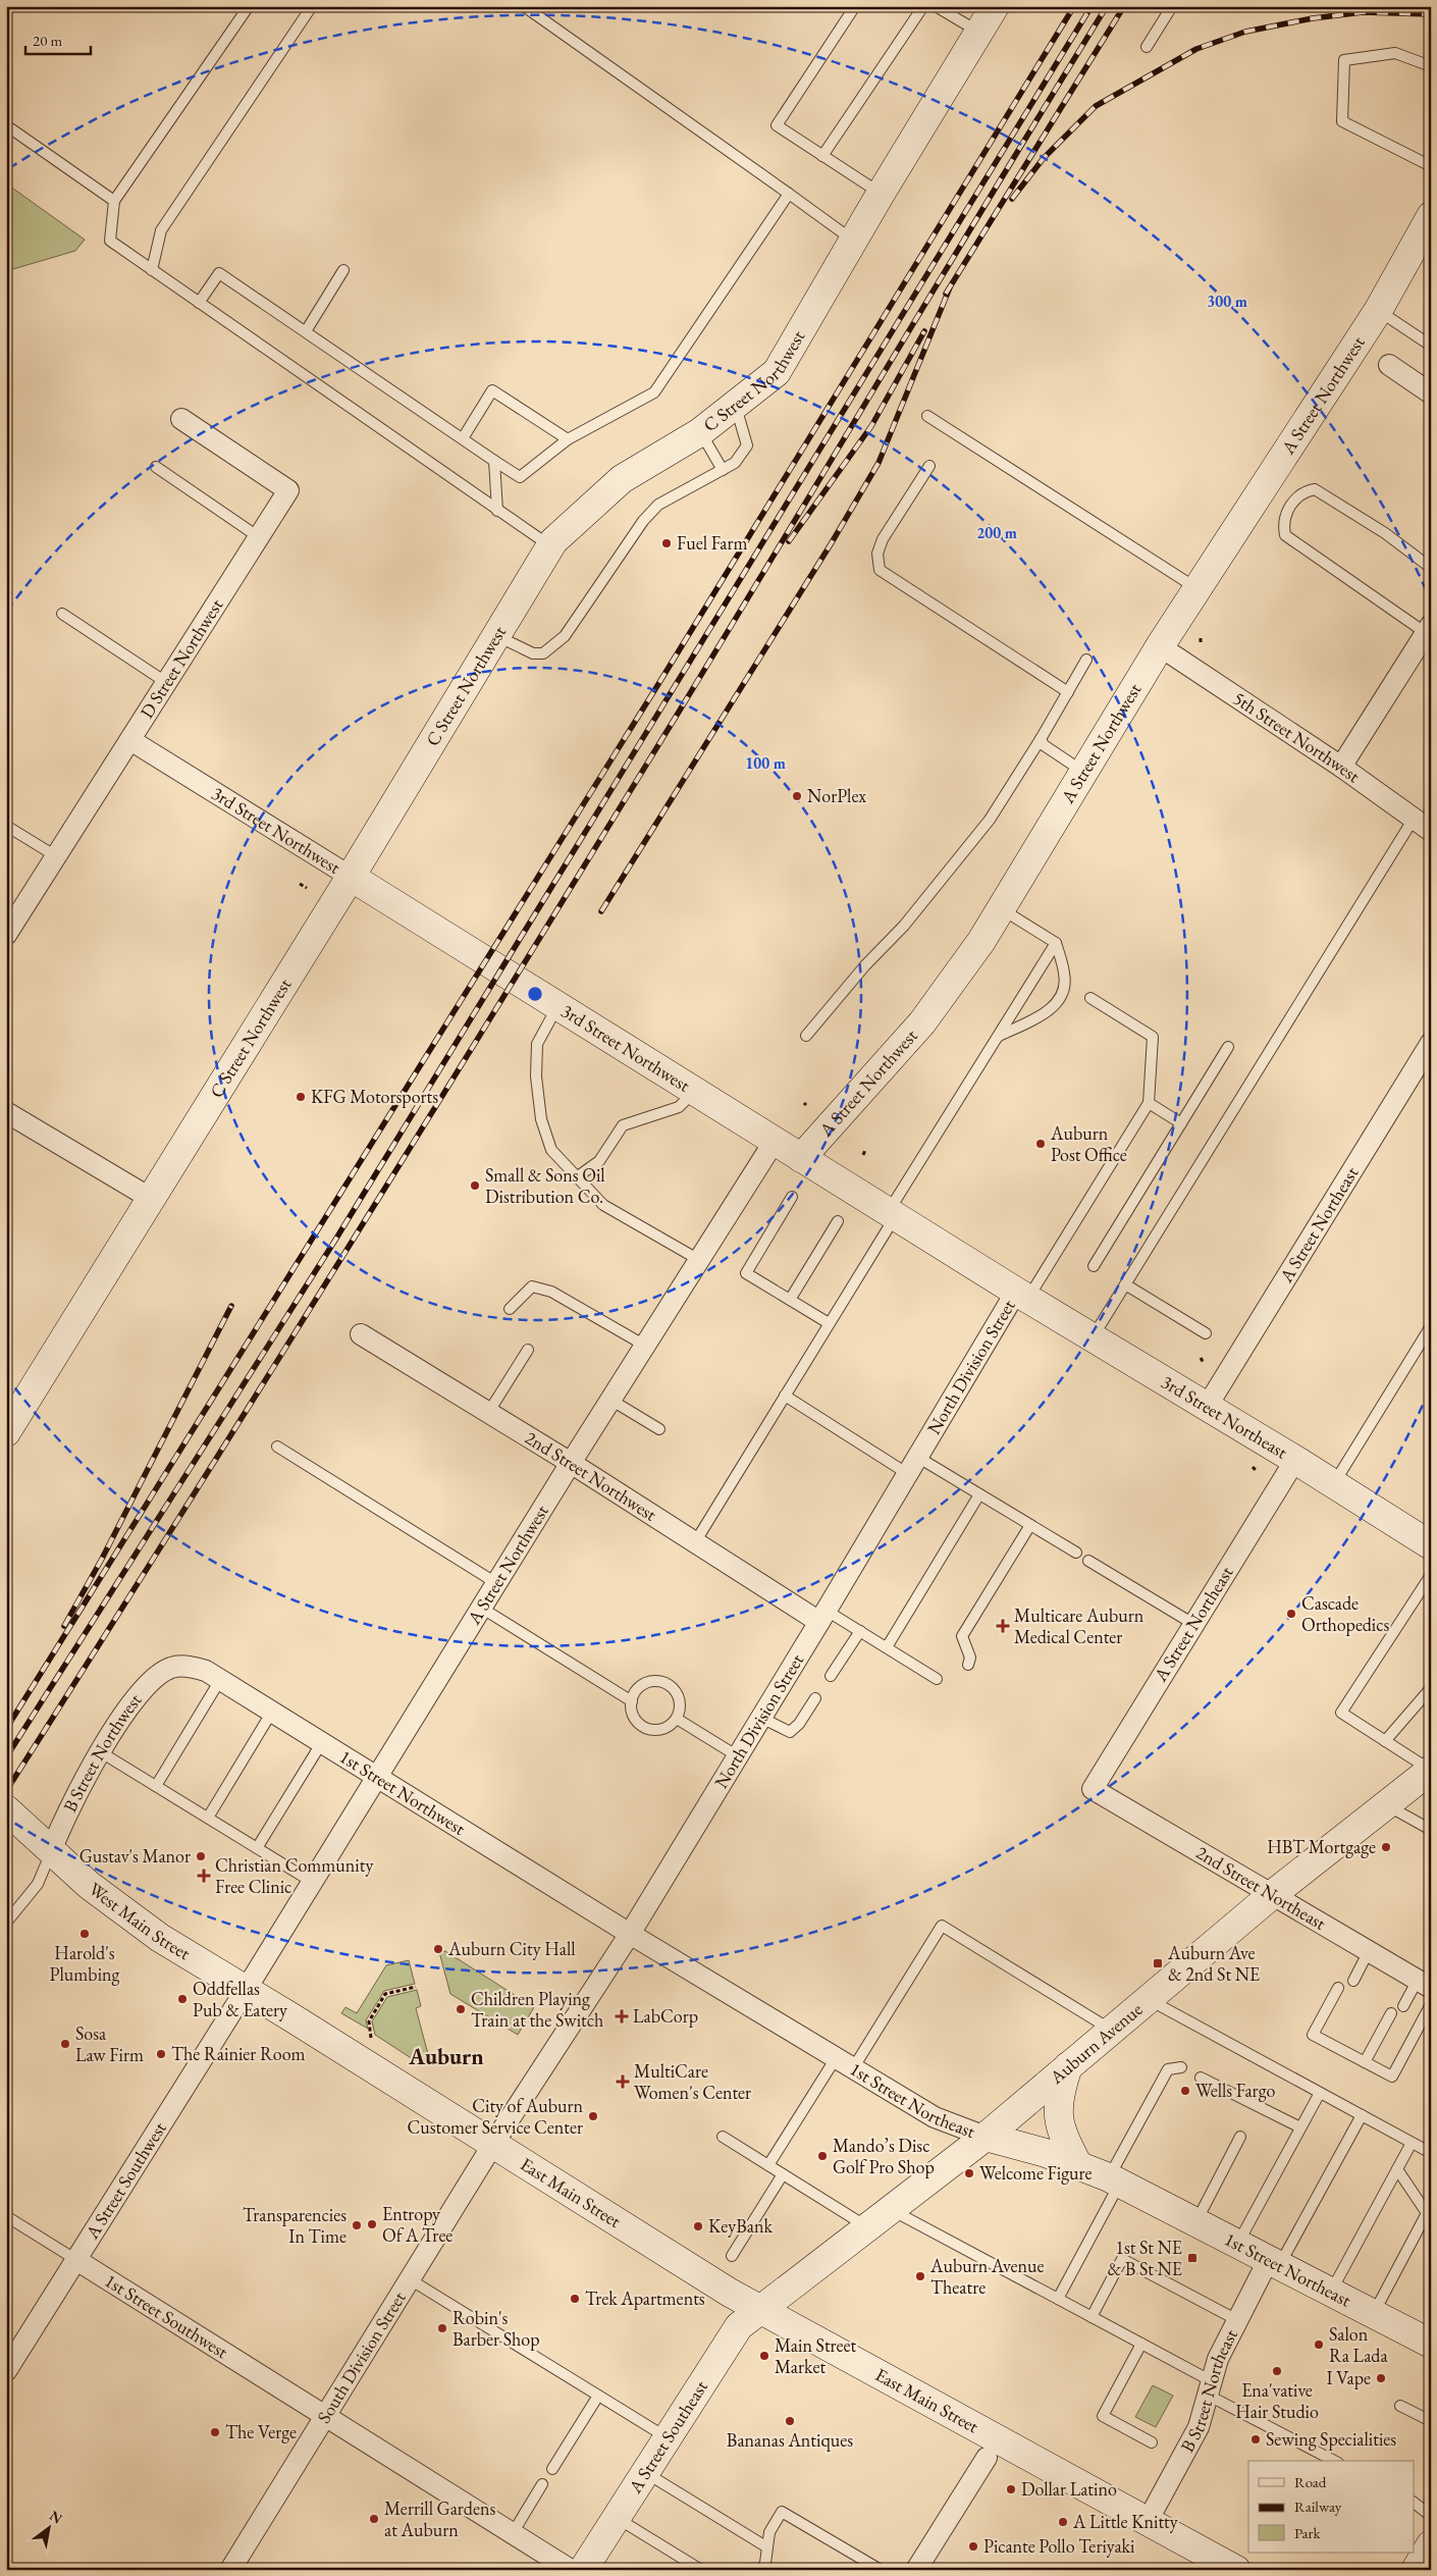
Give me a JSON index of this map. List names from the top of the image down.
{
  "streets": {
    "street": [
      "C Street Northwest",
      "A Street Northwest",
      "D Street Northwest",
      "5th Street Northwest",
      "3rd Street Northwest",
      "A Street Northeast",
      "North Division Street",
      "3rd Street Northeast",
      "2nd Street Northwest",
      "B Street Northwest",
      "1st Street Northwest",
      "2nd Street Northeast",
      "West Main Street",
      "Auburn Avenue",
      "1st Street Northeast",
      "A Street Southwest",
      "East Main Street",
      "1st Street Southwest",
      "South Division Street",
      "B Street Northeast",
      "A Street Southeast"
    ]
  },
  "crossings": [
    ["C Street Northwest", "3rd Street Northwest"],
    ["A Street Northwest", "5th Street Northwest"],
    ["A Street Northwest", "3rd Street Northwest"],
    ["A Street Northwest", "2nd Street Northwest"],
    ["A Street Northwest", "1st Street Northwest"],
    ["A Street Northwest", "West Main Street"],
    ["A Street Northwest", "A Street Southwest"],
    ["D Street Northwest", "3rd Street Northwest"],
    ["3rd Street Northwest", "North Division Street"],
    ["3rd Street Northwest", "3rd Street Northeast"],
    ["A Street Northeast", "3rd Street Northeast"],
    ["A Street Northeast", "2nd Street Northeast"],
    ["North Division Street", "3rd Street Northeast"],
    ["North Division Street", "2nd Street Northwest"],
    ["North Division Street", "1st Street Northwest"],
    ["North Division Street", "West Main Street"],
    ["North Division Street", "1st Street Northeast"],
    ["North Division Street", "East Main Street"],
    ["North Division Street", "South Division Street"],
    ["B Street Northwest", "1st Street Northwest"],
    ["B Street Northwest", "West Main Street"],
    ["1st Street Northwest", "1st Street Northeast"],
    ["2nd Street Northeast", "Auburn Avenue"],
    ["West Main Street", "A Street Southwest"],
    ["West Main Street", "East Main Street"],
    ["West Main Street", "South Division Street"],
    ["Auburn Avenue", "1st Street Northeast"],
    ["Auburn Avenue", "East Main Street"],
    ["Auburn Avenue", "A Street Southeast"],
    ["1st Street Northeast", "B Street Northeast"],
    ["A Street Southwest", "1st Street Southwest"],
    ["East Main Street", "South Division Street"],
    ["East Main Street", "B Street Northeast"],
    ["East Main Street", "A Street Southeast"],
    ["1st Street Southwest", "South Division Street"]
  ],
  "districts": ["Auburn"],
  "places": {
    "other": [
      "Fuel Farm",
      "NorPlex",
      "KFG Motorsports",
      "Auburn Post Office",
      "Small & Sons Oil Distribution Co.",
      "Cascade Orthopedics",
      "HBT Mortgage",
      "Gustav's Manor",
      "Harold's Plumbing",
      "Auburn City Hall",
      "Oddfellas Pub & Eatery",
      "Children Playing Train at the Switch",
      "Sosa Law Firm",
      "The Rainier Room",
      "Wells Fargo",
      "City of Auburn Customer Service Center",
      "Mando’s Disc Golf Pro Shop",
      "Welcome Figure",
      "Entropy Of A Tree",
      "Transparencies In Time",
      "KeyBank",
      "Auburn Avenue Theatre",
      "Trek Apartments",
      "Robin's Barber Shop",
      "Salon Ra Lada",
      "Main Street Market",
      "Ena'vative Hair Studio",
      "I Vape",
      "Bananas Antiques",
      "The Verge",
      "Sewing Specialities",
      "Dollar Latino",
      "Merrill Gardens at Auburn",
      "A Little Knitty",
      "Picante Pollo Teriyaki"
    ],
    "health": [
      "Multicare Auburn Medical Center",
      "Christian Community Free Clinic",
      "LabCorp",
      "MultiCare Women's Center"
    ],
    "transit": ["Auburn Ave & 2nd St NE", "1st St NE & B St NE"]
  },
  "legend": ["Road", "Railway", "Park"],
  "scale_bar": "20 m",
  "north": "top right",
  "rings": ["300 m", "200 m", "100 m"]
}
